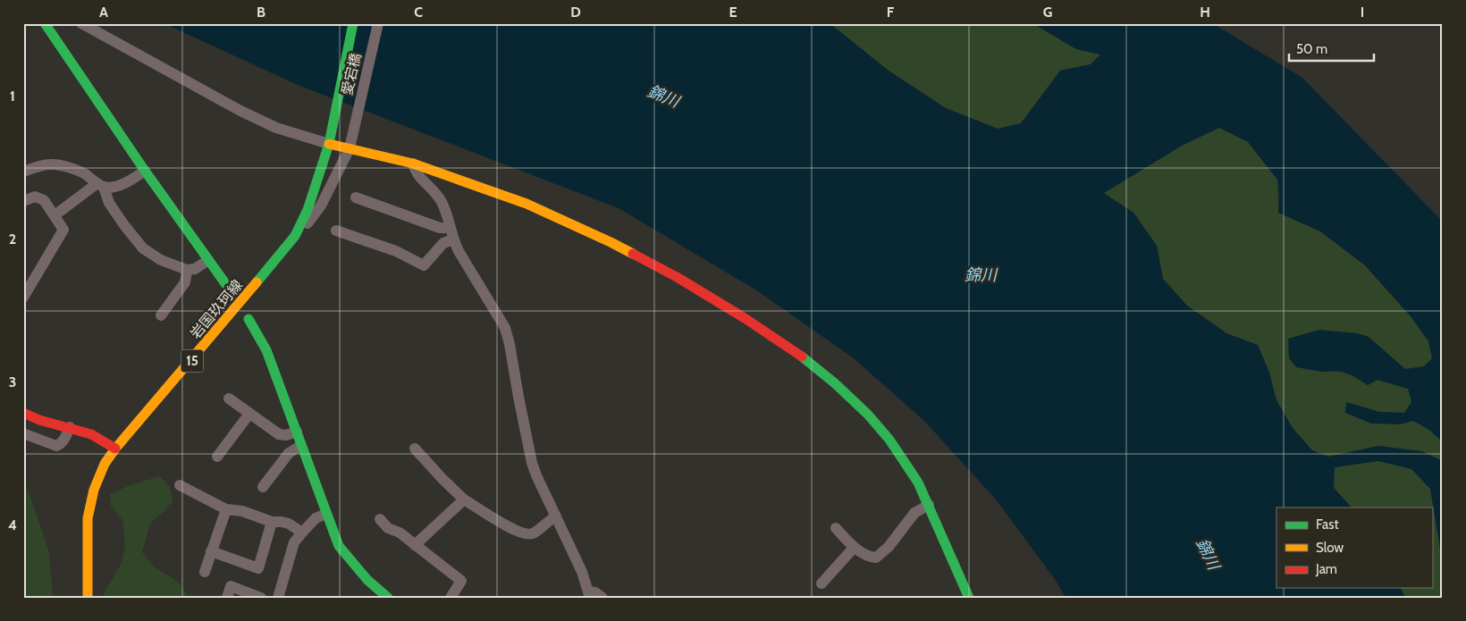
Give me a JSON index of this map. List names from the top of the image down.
{
  "streets": {
    "street": ["愛宕橋", "岩国玖珂線", "15"]
  },
  "crossings": [
    ["愛宕橋", "岩国玖珂線"]
  ],
  "water": ["錦川"],
  "legend": ["Fast", "Slow", "Jam"],
  "scale_bar": "50 m",
  "grid": {
    "columns": [
      "A",
      "B",
      "C",
      "D",
      "E",
      "F",
      "G",
      "H",
      "I"
    ],
    "rows": [
      "1",
      "2",
      "3",
      "4"
    ]
  }
}
